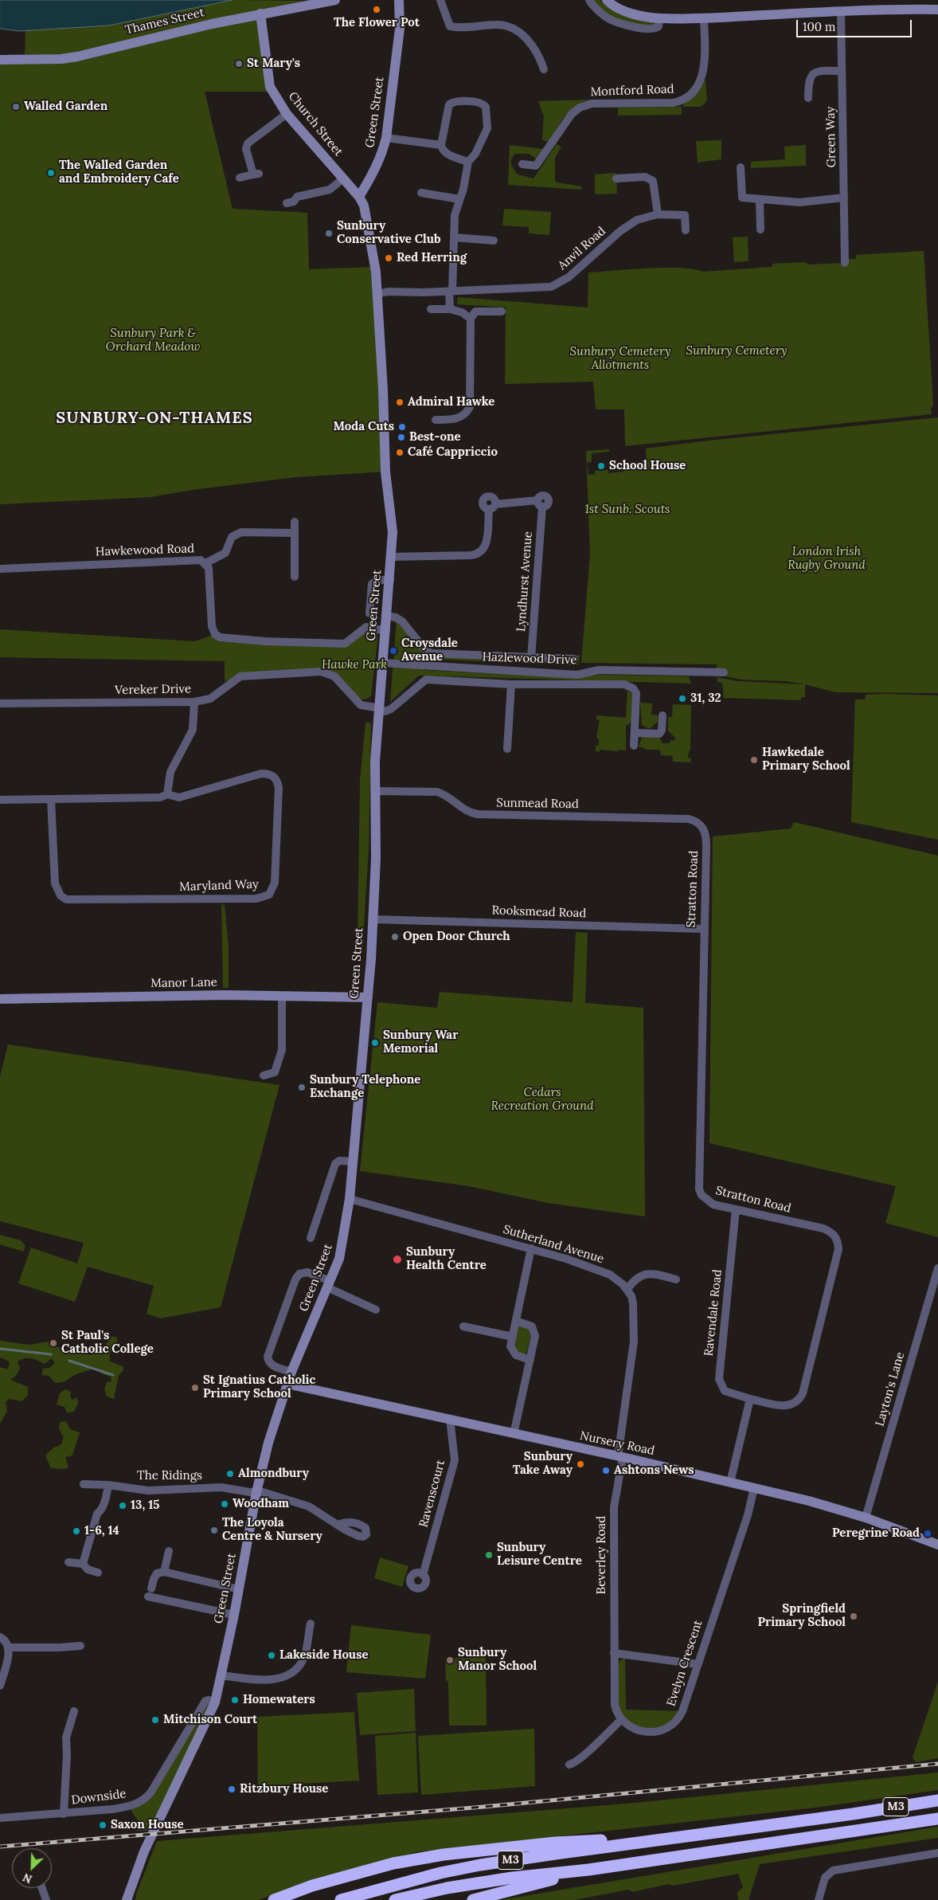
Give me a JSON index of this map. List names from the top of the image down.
{
  "streets": {
    "highway": ["M3"],
    "street": [
      "Thames Street",
      "Montford Road",
      "Green Street",
      "Church Street",
      "Green Way",
      "Anvil Road",
      "Hawkewood Road",
      "Lyndhurst Avenue",
      "Hazlewood Drive",
      "Vereker Drive",
      "Sunmead Road",
      "Maryland Way",
      "Stratton Road",
      "Rooksmead Road",
      "Manor Lane",
      "Sutherland Avenue",
      "Ravendale Road",
      "Layton's Lane",
      "Nursery Road",
      "The Ridings",
      "Ravenscourt",
      "Beverley Road",
      "Evelyn Crescent",
      "Downside"
    ]
  },
  "crossings": [
    ["Thames Street", "Church Street"],
    ["Green Street", "Church Street"],
    ["Green Street", "Anvil Road"],
    ["Green Street", "Hawkewood Road"],
    ["Green Street", "Lyndhurst Avenue"],
    ["Green Street", "Hazlewood Drive"],
    ["Green Street", "Vereker Drive"],
    ["Green Street", "Sunmead Road"],
    ["Green Street", "Rooksmead Road"],
    ["Green Street", "Manor Lane"],
    ["Green Street", "Sutherland Avenue"],
    ["Green Street", "Nursery Road"],
    ["Green Street", "The Ridings"],
    ["Green Street", "Downside"],
    ["Sunmead Road", "Stratton Road"],
    ["Stratton Road", "Rooksmead Road"],
    ["Stratton Road", "Ravendale Road"],
    ["Layton's Lane", "Nursery Road"],
    ["Nursery Road", "Ravenscourt"],
    ["Nursery Road", "Beverley Road"],
    ["Nursery Road", "Evelyn Crescent"]
  ],
  "districts": ["SUNBURY-ON-THAMES"],
  "parks": [
    "Sunbury Park & Orchard Meadow",
    "Sunbury Cemetery",
    "Sunbury Cemetery Allotments",
    "1st Sunb. Scouts",
    "London Irish Rugby Ground",
    "Hawke Park",
    "Cedars Recreation Ground"
  ],
  "places": [
    "The Flower Pot",
    "St Mary's",
    "Walled Garden",
    "The Walled Garden and Embroidery Cafe",
    "Sunbury Conservative Club",
    "Red Herring",
    "Admiral Hawke",
    "Moda Cuts",
    "Best-one",
    "Café Cappriccio",
    "School House",
    "Croysdale Avenue",
    "31, 32",
    "Hawkedale Primary School",
    "Open Door Church",
    "Sunbury War Memorial",
    "Sunbury Telephone Exchange",
    "Sunbury Health Centre",
    "St Paul's Catholic College",
    "St Ignatius Catholic Primary School",
    "Sunbury Take Away",
    "Ashtons News",
    "Almondbury",
    "Woodham",
    "13, 15",
    "The Loyola Centre & Nursery",
    "1-6, 14",
    "Peregrine Road",
    "Sunbury Leisure Centre",
    "Springfield Primary School",
    "Lakeside House",
    "Sunbury Manor School",
    "Homewaters",
    "Mitchison Court",
    "Ritzbury House",
    "Saxon House"
  ],
  "scale_bar": "100 m",
  "north": "bottom left"
}
